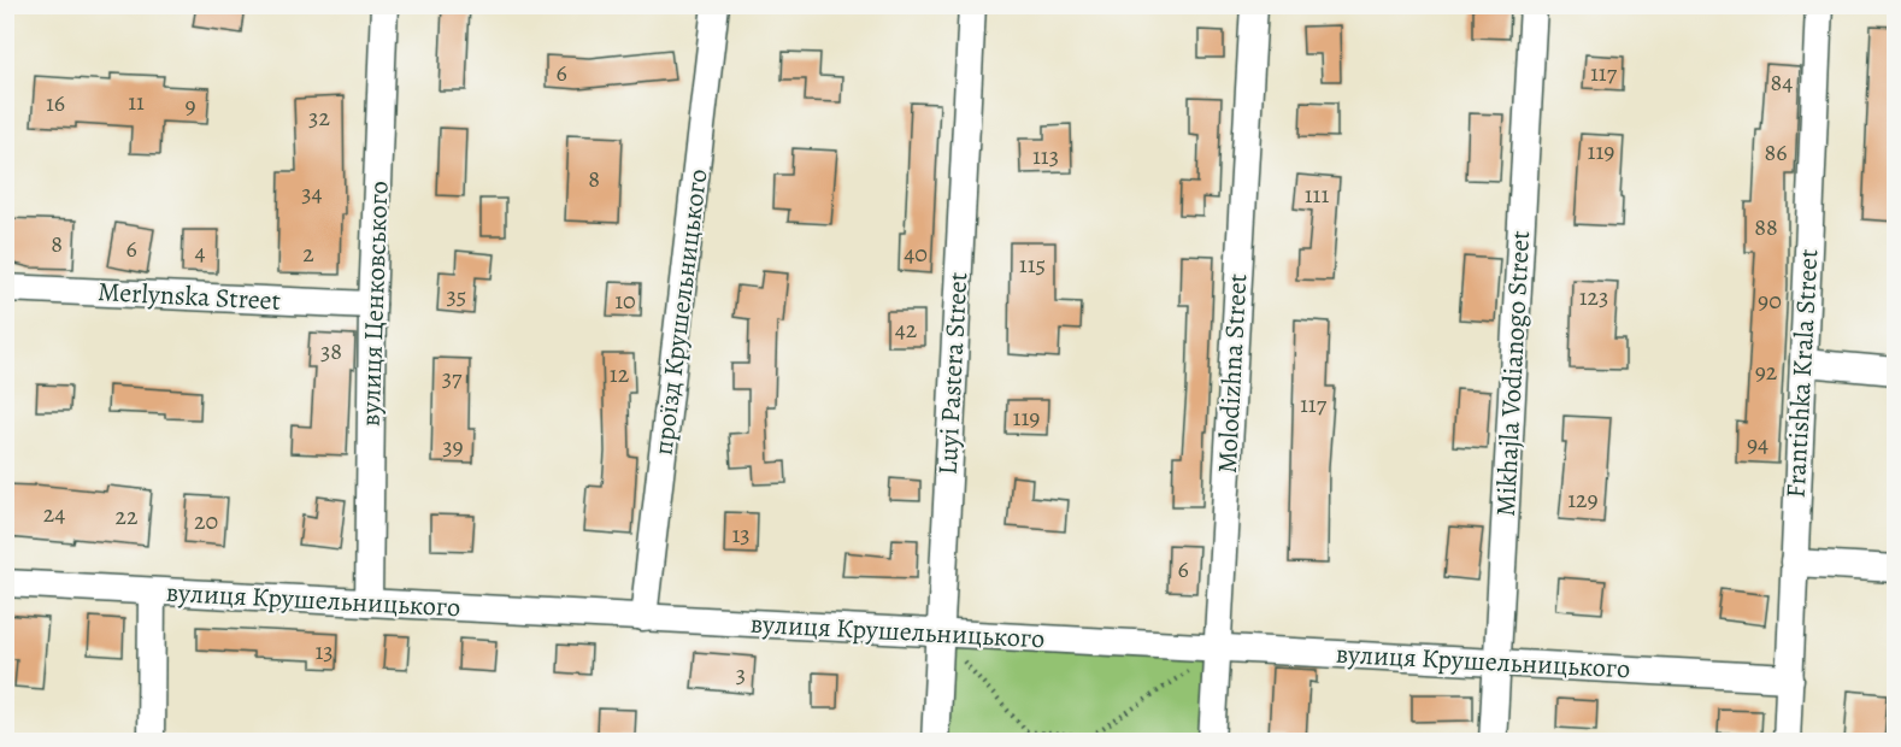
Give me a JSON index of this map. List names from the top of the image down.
{
  "streets": {
    "street": [
      "Merlynska Street",
      "вулиця Ценковського",
      "проїзд Крушельницького",
      "Luyi Pastera Street",
      "Molodizhna Street",
      "Mikhajla Vodianogo Street",
      "Frantishka Krala Street",
      "вулиця Крушельницького"
    ]
  },
  "crossings": [
    ["Merlynska Street", "вулиця Ценковського"],
    ["вулиця Ценковського", "вулиця Крушельницького"],
    ["проїзд Крушельницького", "вулиця Крушельницького"],
    ["Luyi Pastera Street", "вулиця Крушельницького"],
    ["Molodizhna Street", "вулиця Крушельницького"],
    ["Mikhajla Vodianogo Street", "вулиця Крушельницького"],
    ["Frantishka Krala Street", "вулиця Крушельницького"]
  ],
  "house_numbers": [
    "6",
    "117",
    "84",
    "11",
    "16",
    "9",
    "32",
    "119",
    "86",
    "113",
    "8",
    "34",
    "111",
    "88",
    "8",
    "6",
    "4",
    "2",
    "40",
    "115",
    "35",
    "123",
    "10",
    "90",
    "42",
    "38",
    "92",
    "12",
    "37",
    "117",
    "119",
    "94",
    "39",
    "129",
    "24",
    "22",
    "20",
    "13",
    "6",
    "13",
    "3"
  ]
}
